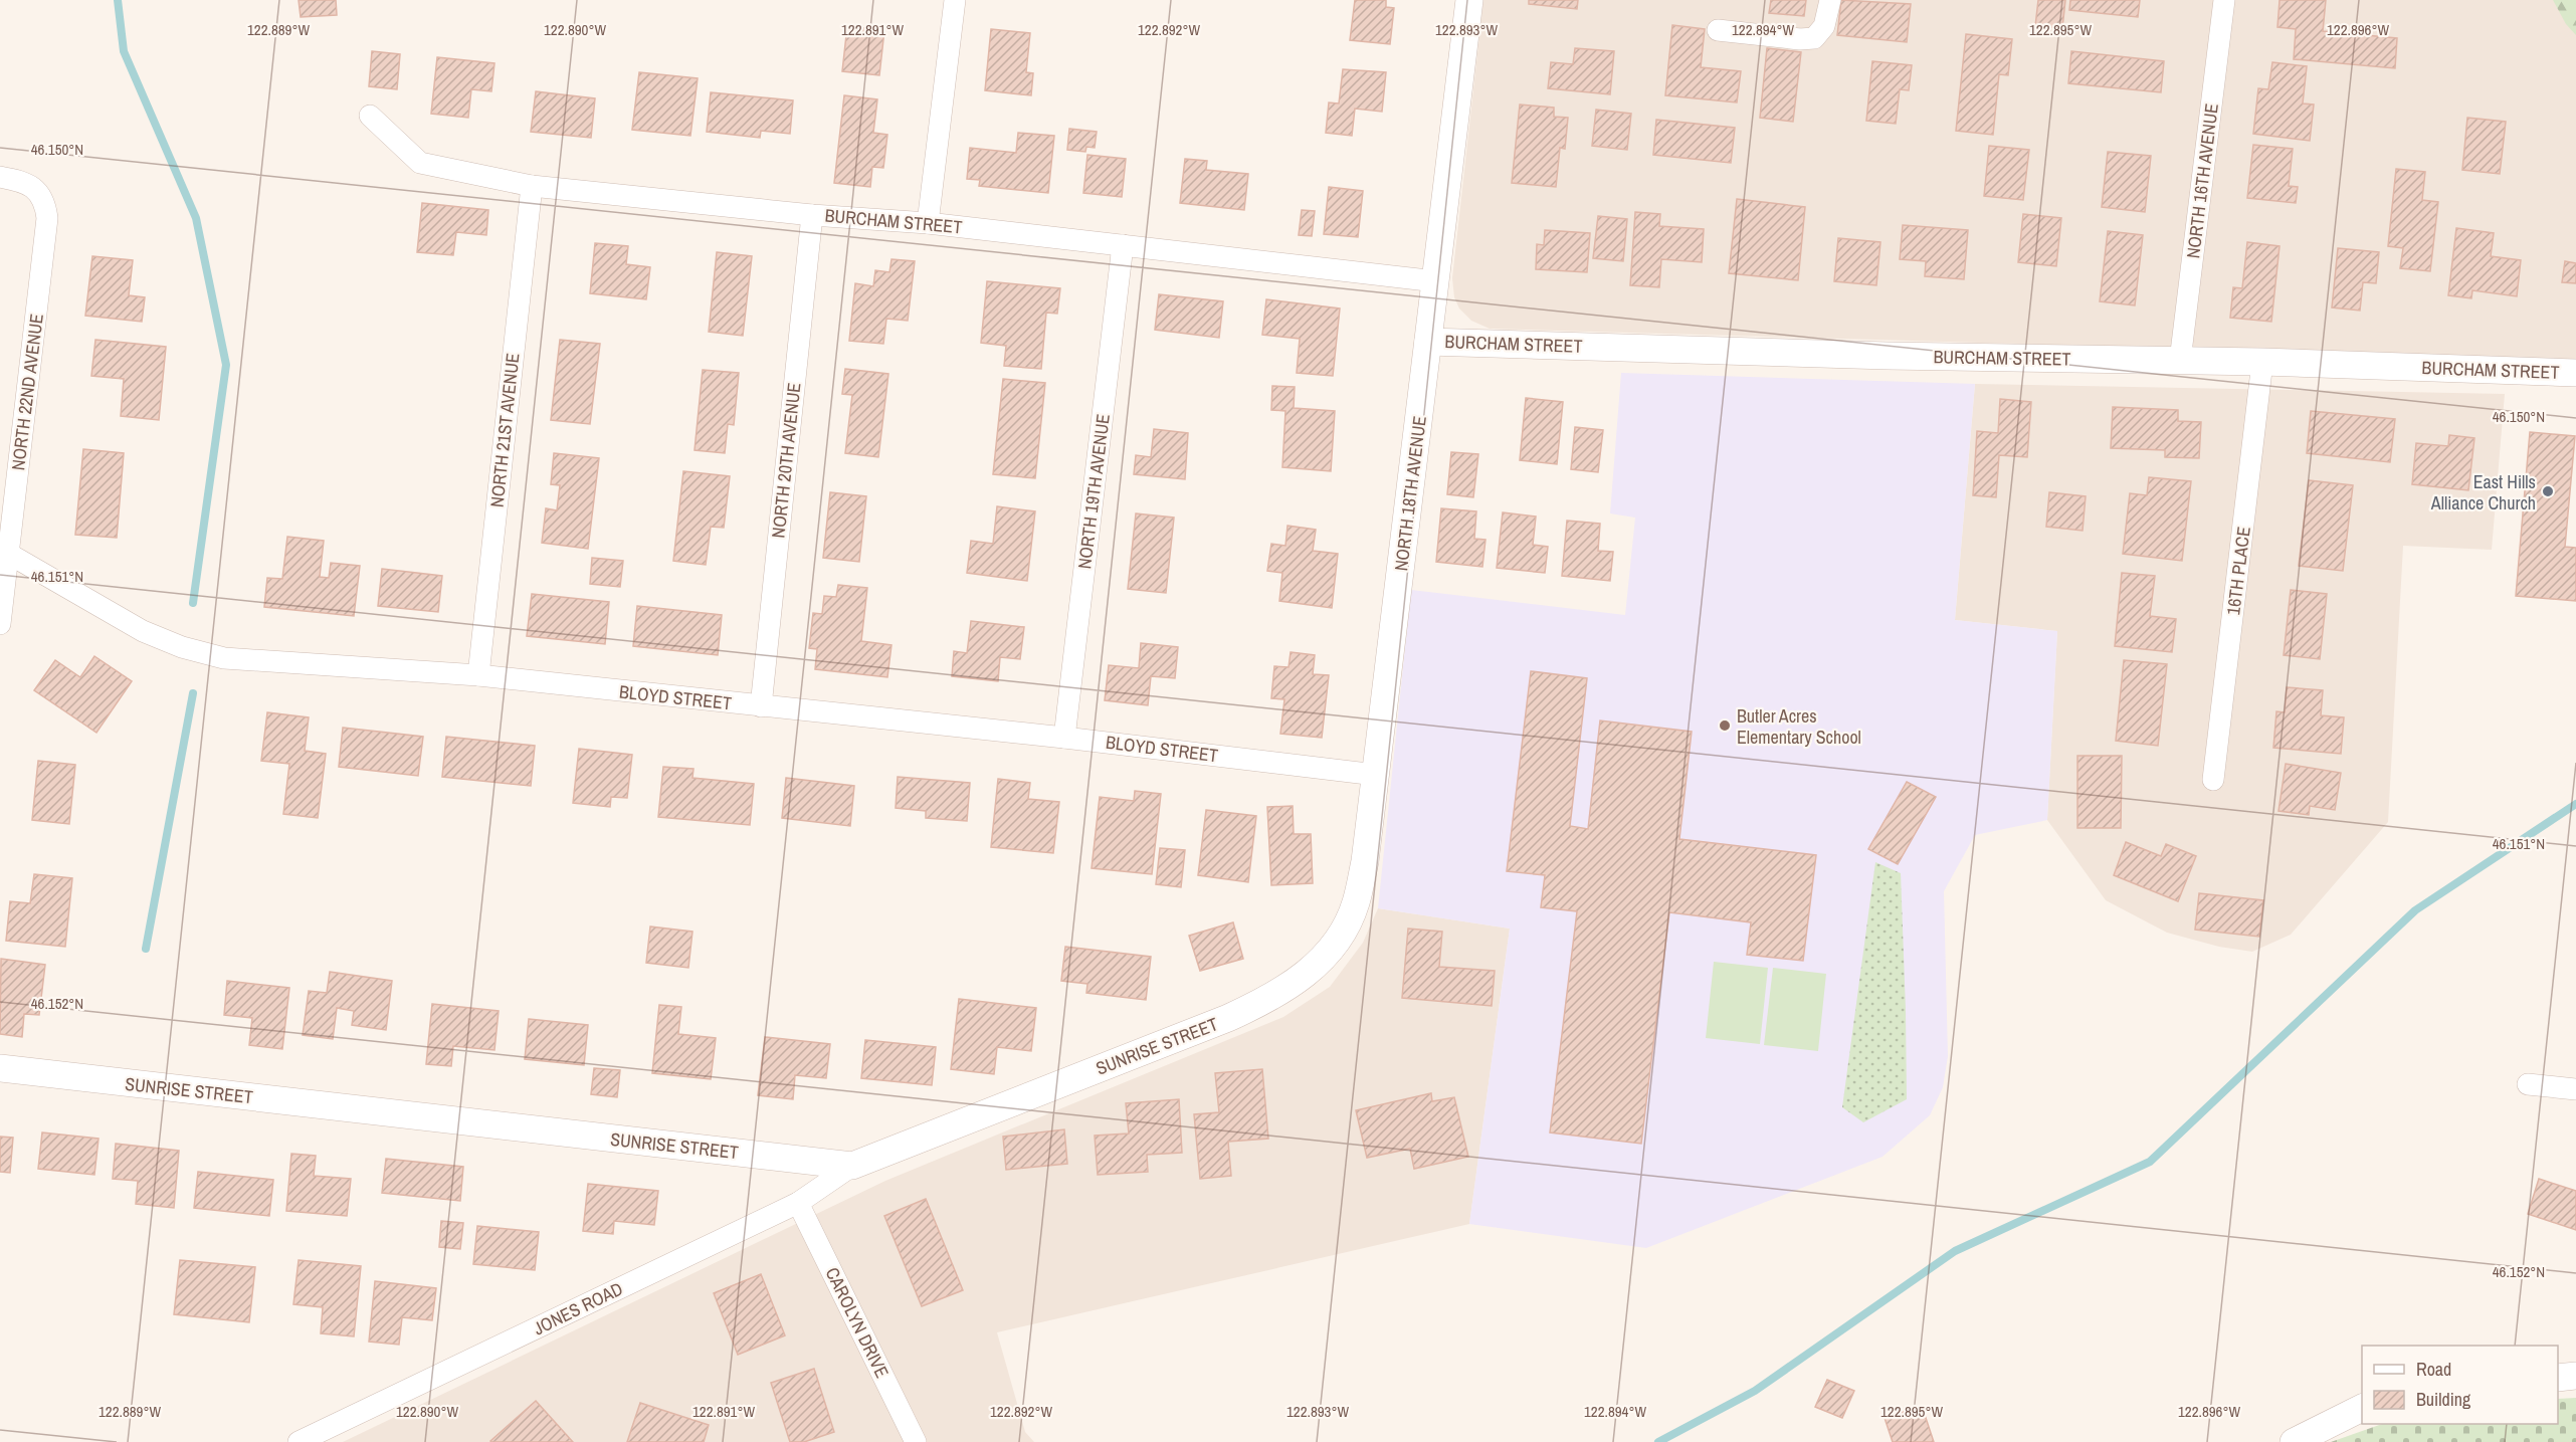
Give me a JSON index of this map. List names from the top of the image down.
{
  "streets": {
    "street": [
      "NORTH 16TH AVENUE",
      "BURCHAM STREET",
      "NORTH 22ND AVENUE",
      "NORTH 21ST AVENUE",
      "NORTH 20TH AVENUE",
      "NORTH 19TH AVENUE",
      "NORTH 18TH AVENUE",
      "16TH PLACE",
      "BLOYD STREET",
      "SUNRISE STREET",
      "JONES ROAD",
      "CAROLYN DRIVE"
    ]
  },
  "crossings": [
    ["NORTH 16TH AVENUE", "BURCHAM STREET"],
    ["BURCHAM STREET", "NORTH 21ST AVENUE"],
    ["BURCHAM STREET", "NORTH 20TH AVENUE"],
    ["BURCHAM STREET", "NORTH 19TH AVENUE"],
    ["BURCHAM STREET", "NORTH 18TH AVENUE"],
    ["BURCHAM STREET", "16TH PLACE"],
    ["NORTH 22ND AVENUE", "BLOYD STREET"],
    ["NORTH 21ST AVENUE", "BLOYD STREET"],
    ["NORTH 20TH AVENUE", "BLOYD STREET"],
    ["NORTH 19TH AVENUE", "BLOYD STREET"],
    ["NORTH 18TH AVENUE", "BLOYD STREET"],
    ["NORTH 18TH AVENUE", "SUNRISE STREET"],
    ["SUNRISE STREET", "JONES ROAD"],
    ["JONES ROAD", "CAROLYN DRIVE"]
  ],
  "places": ["East Hills Alliance Church", "Butler Acres Elementary School"],
  "legend": ["Road", "Building"],
  "coordinates": [
    "122.889°W",
    "122.890°W",
    "122.891°W",
    "122.892°W",
    "122.893°W",
    "122.894°W",
    "122.895°W",
    "122.896°W",
    "46.150°N",
    "46.151°N",
    "46.152°N"
  ]
}
